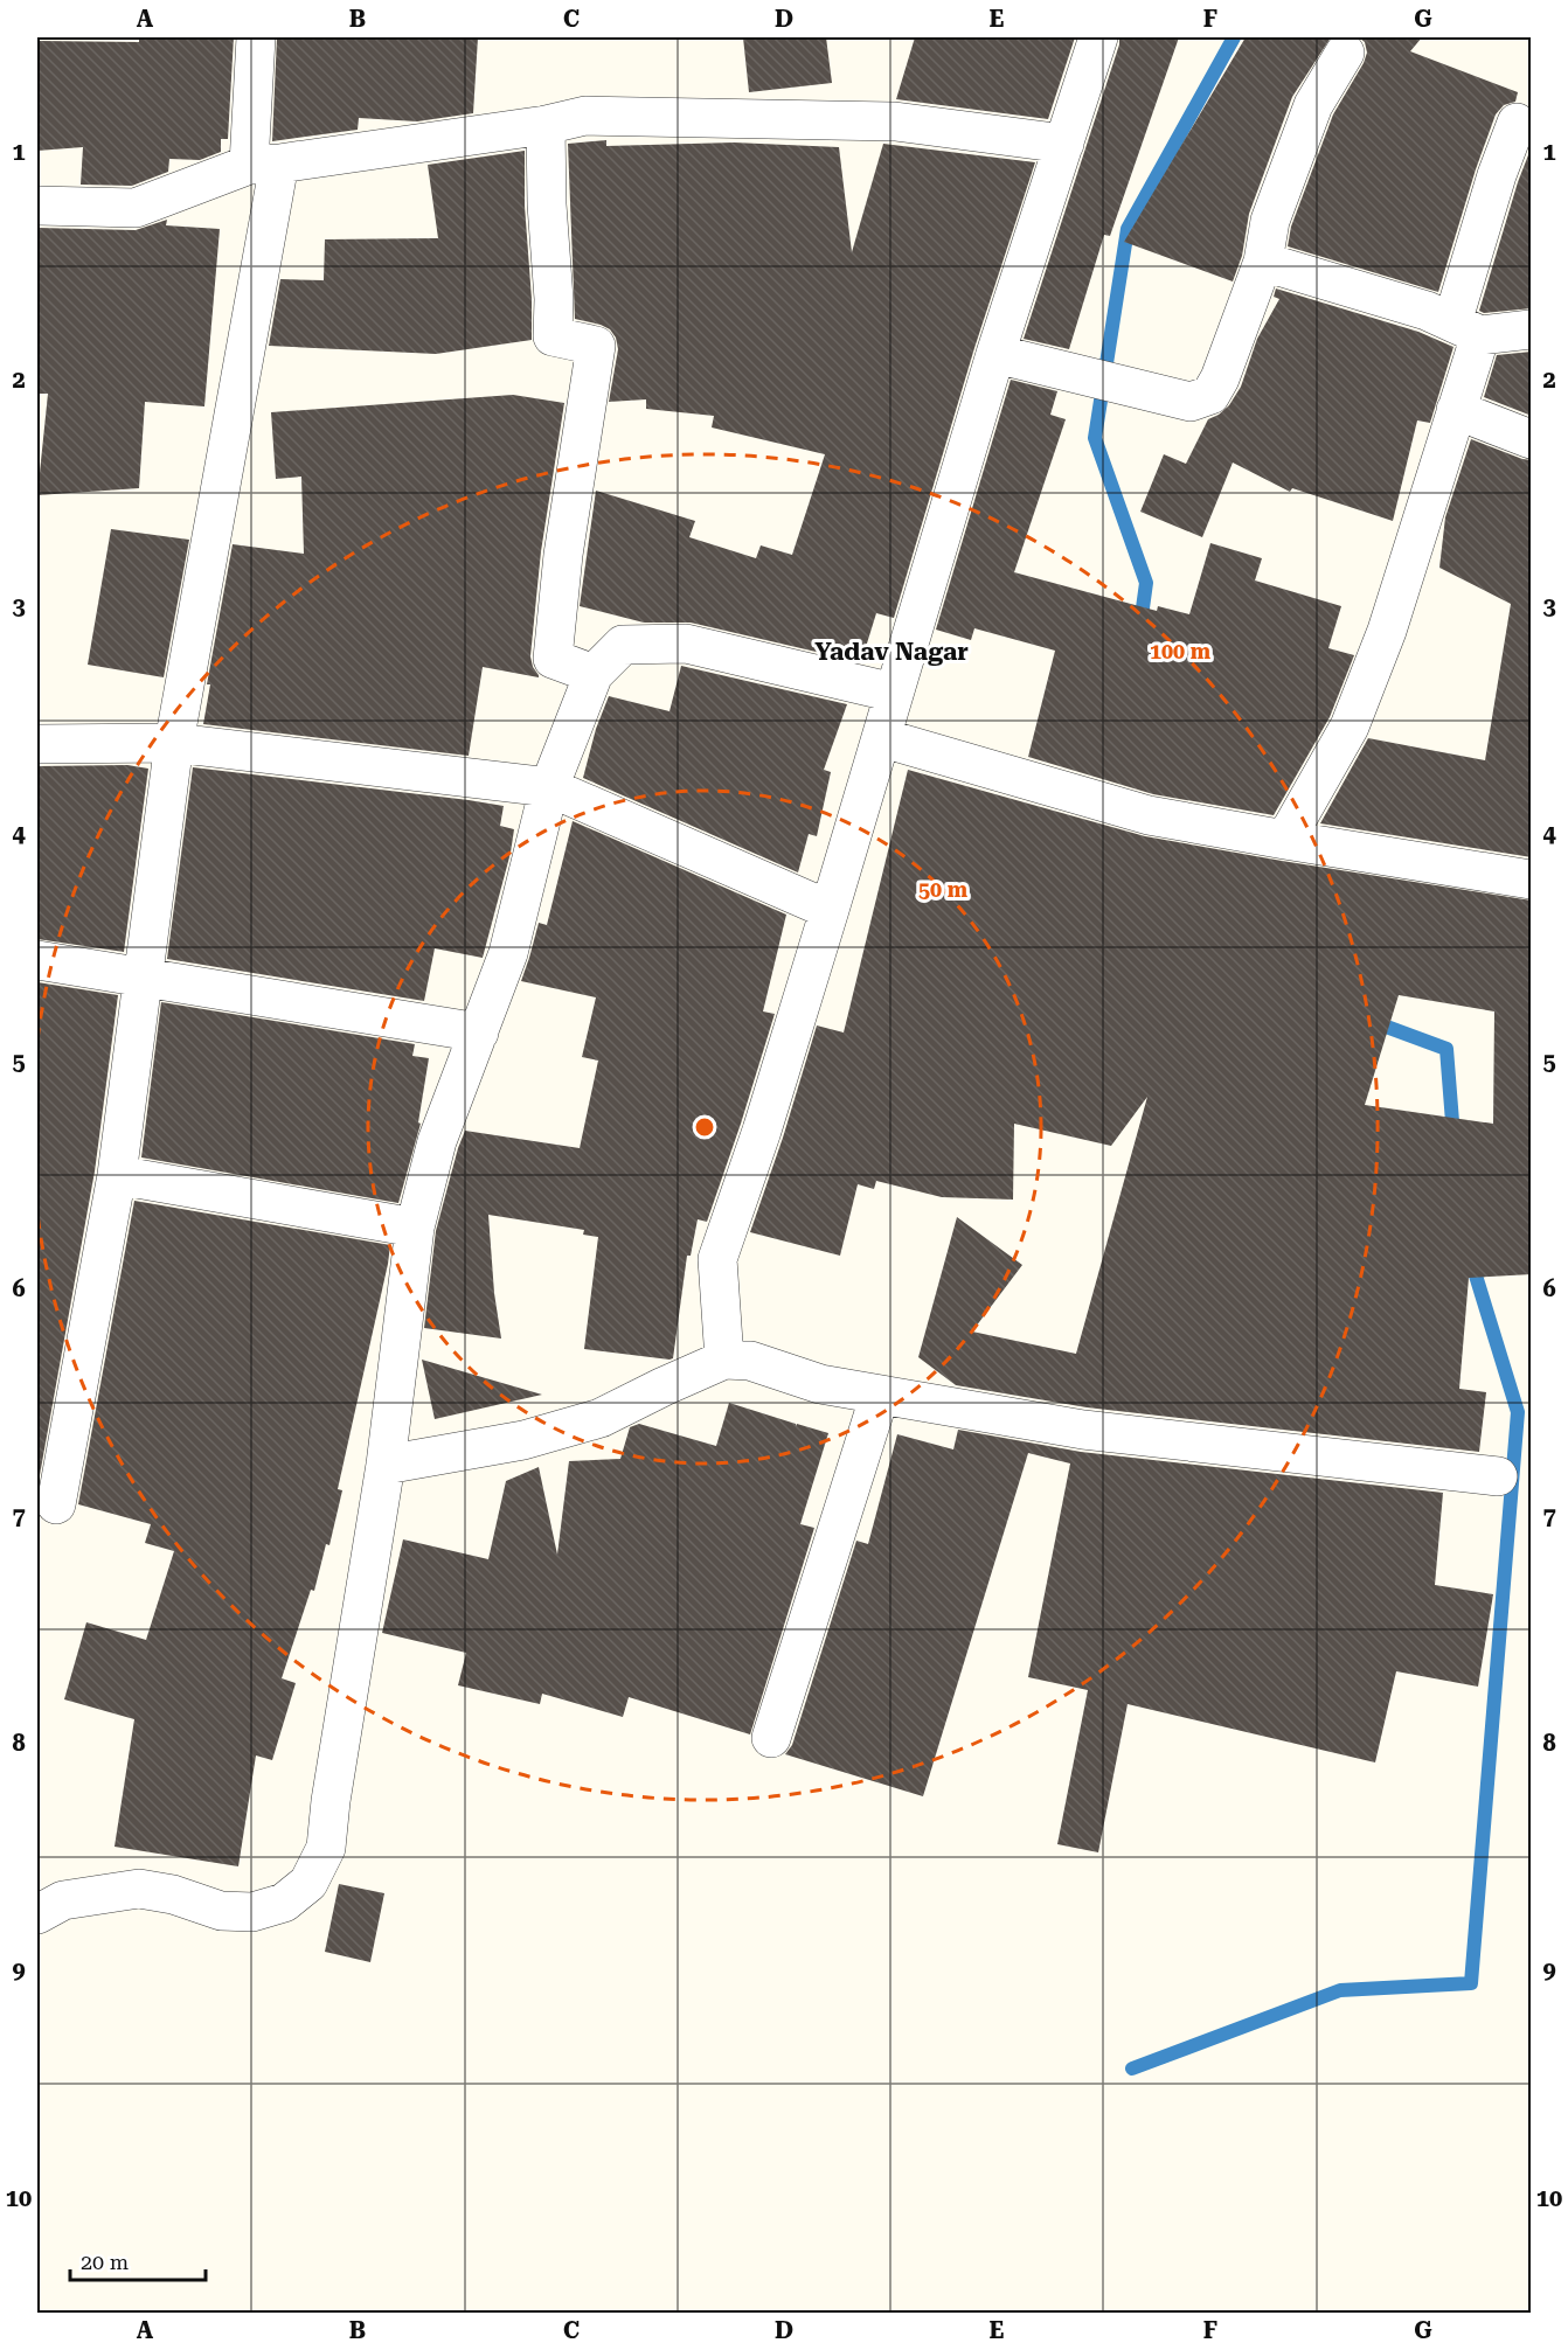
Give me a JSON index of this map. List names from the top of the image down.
{
  "districts": ["Yadav Nagar"],
  "scale_bar": "20 m",
  "grid": {
    "columns": [
      "A",
      "B",
      "C",
      "D",
      "E",
      "F",
      "G"
    ],
    "rows": [
      "1",
      "2",
      "3",
      "4",
      "5",
      "6",
      "7",
      "8",
      "9",
      "10"
    ]
  },
  "rings": ["100 m", "50 m"]
}
